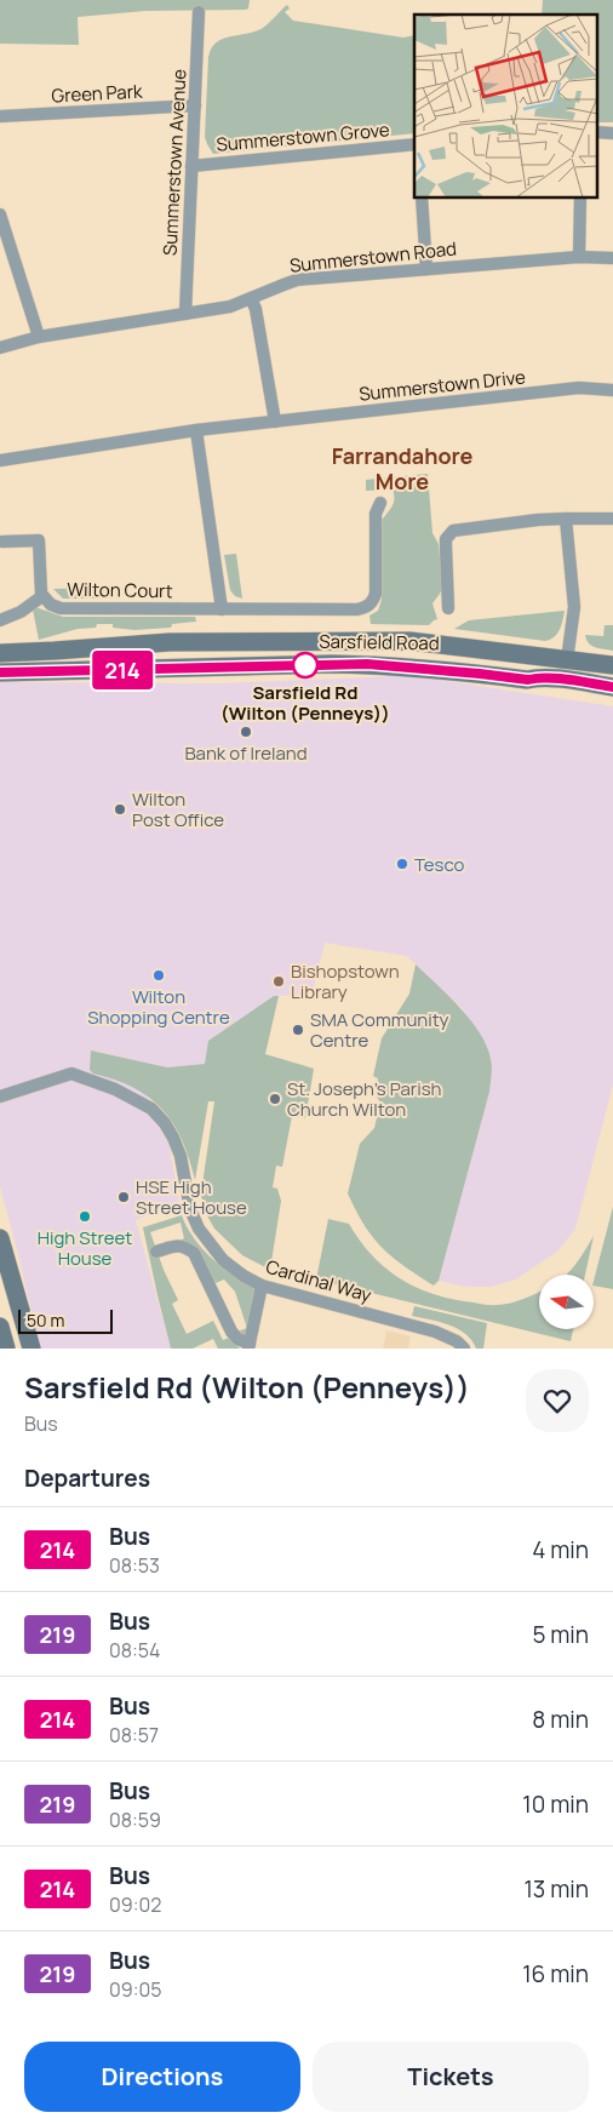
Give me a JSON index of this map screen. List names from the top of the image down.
{
  "streets": {
    "main road": ["Sarsfield Road"],
    "street": [
      "Green Park",
      "Summerstown Grove",
      "Summerstown Avenue",
      "Summerstown Road",
      "Summerstown Drive",
      "Wilton Court",
      "Cardinal Way"
    ]
  },
  "crossings": [
    ["Green Park", "Summerstown Avenue"],
    ["Summerstown Grove", "Summerstown Avenue"],
    ["Summerstown Avenue", "Summerstown Road"]
  ],
  "districts": ["Farrandahore More"],
  "places": [
    "Sarsfield Rd (Wilton (Penneys))",
    "Bank of Ireland",
    "Wilton Post Office",
    "Tesco",
    "Wilton Shopping Centre",
    "Bishopstown Library",
    "SMA Community Centre",
    "St. Joseph's Parish Church Wilton",
    "HSE High Street House",
    "High Street House"
  ],
  "lines": ["bus line 214"],
  "scale_bar": "50 m",
  "north": "left",
  "page": {
    "on_map": "214",
    "scale": "50 m",
    "heading": [
      ["Sarsfield Rd (Wilton (Penneys))", "Bus"],
      "Departures"
    ],
    "list": [
      {
        "mark": "214",
        "name": "Bus",
        "note": "08:53",
        "value": "4 min"
      },
      {
        "mark": "219",
        "name": "Bus",
        "note": "08:54",
        "value": "5 min"
      },
      {
        "mark": "214",
        "name": "Bus",
        "note": "08:57",
        "value": "8 min"
      },
      {
        "mark": "219",
        "name": "Bus",
        "note": "08:59",
        "value": "10 min"
      },
      {
        "mark": "214",
        "name": "Bus",
        "note": "09:02",
        "value": "13 min"
      },
      {
        "mark": "219",
        "name": "Bus",
        "note": "09:05",
        "value": "16 min"
      }
    ],
    "buttons": ["Directions", "Tickets"]
  }
}
